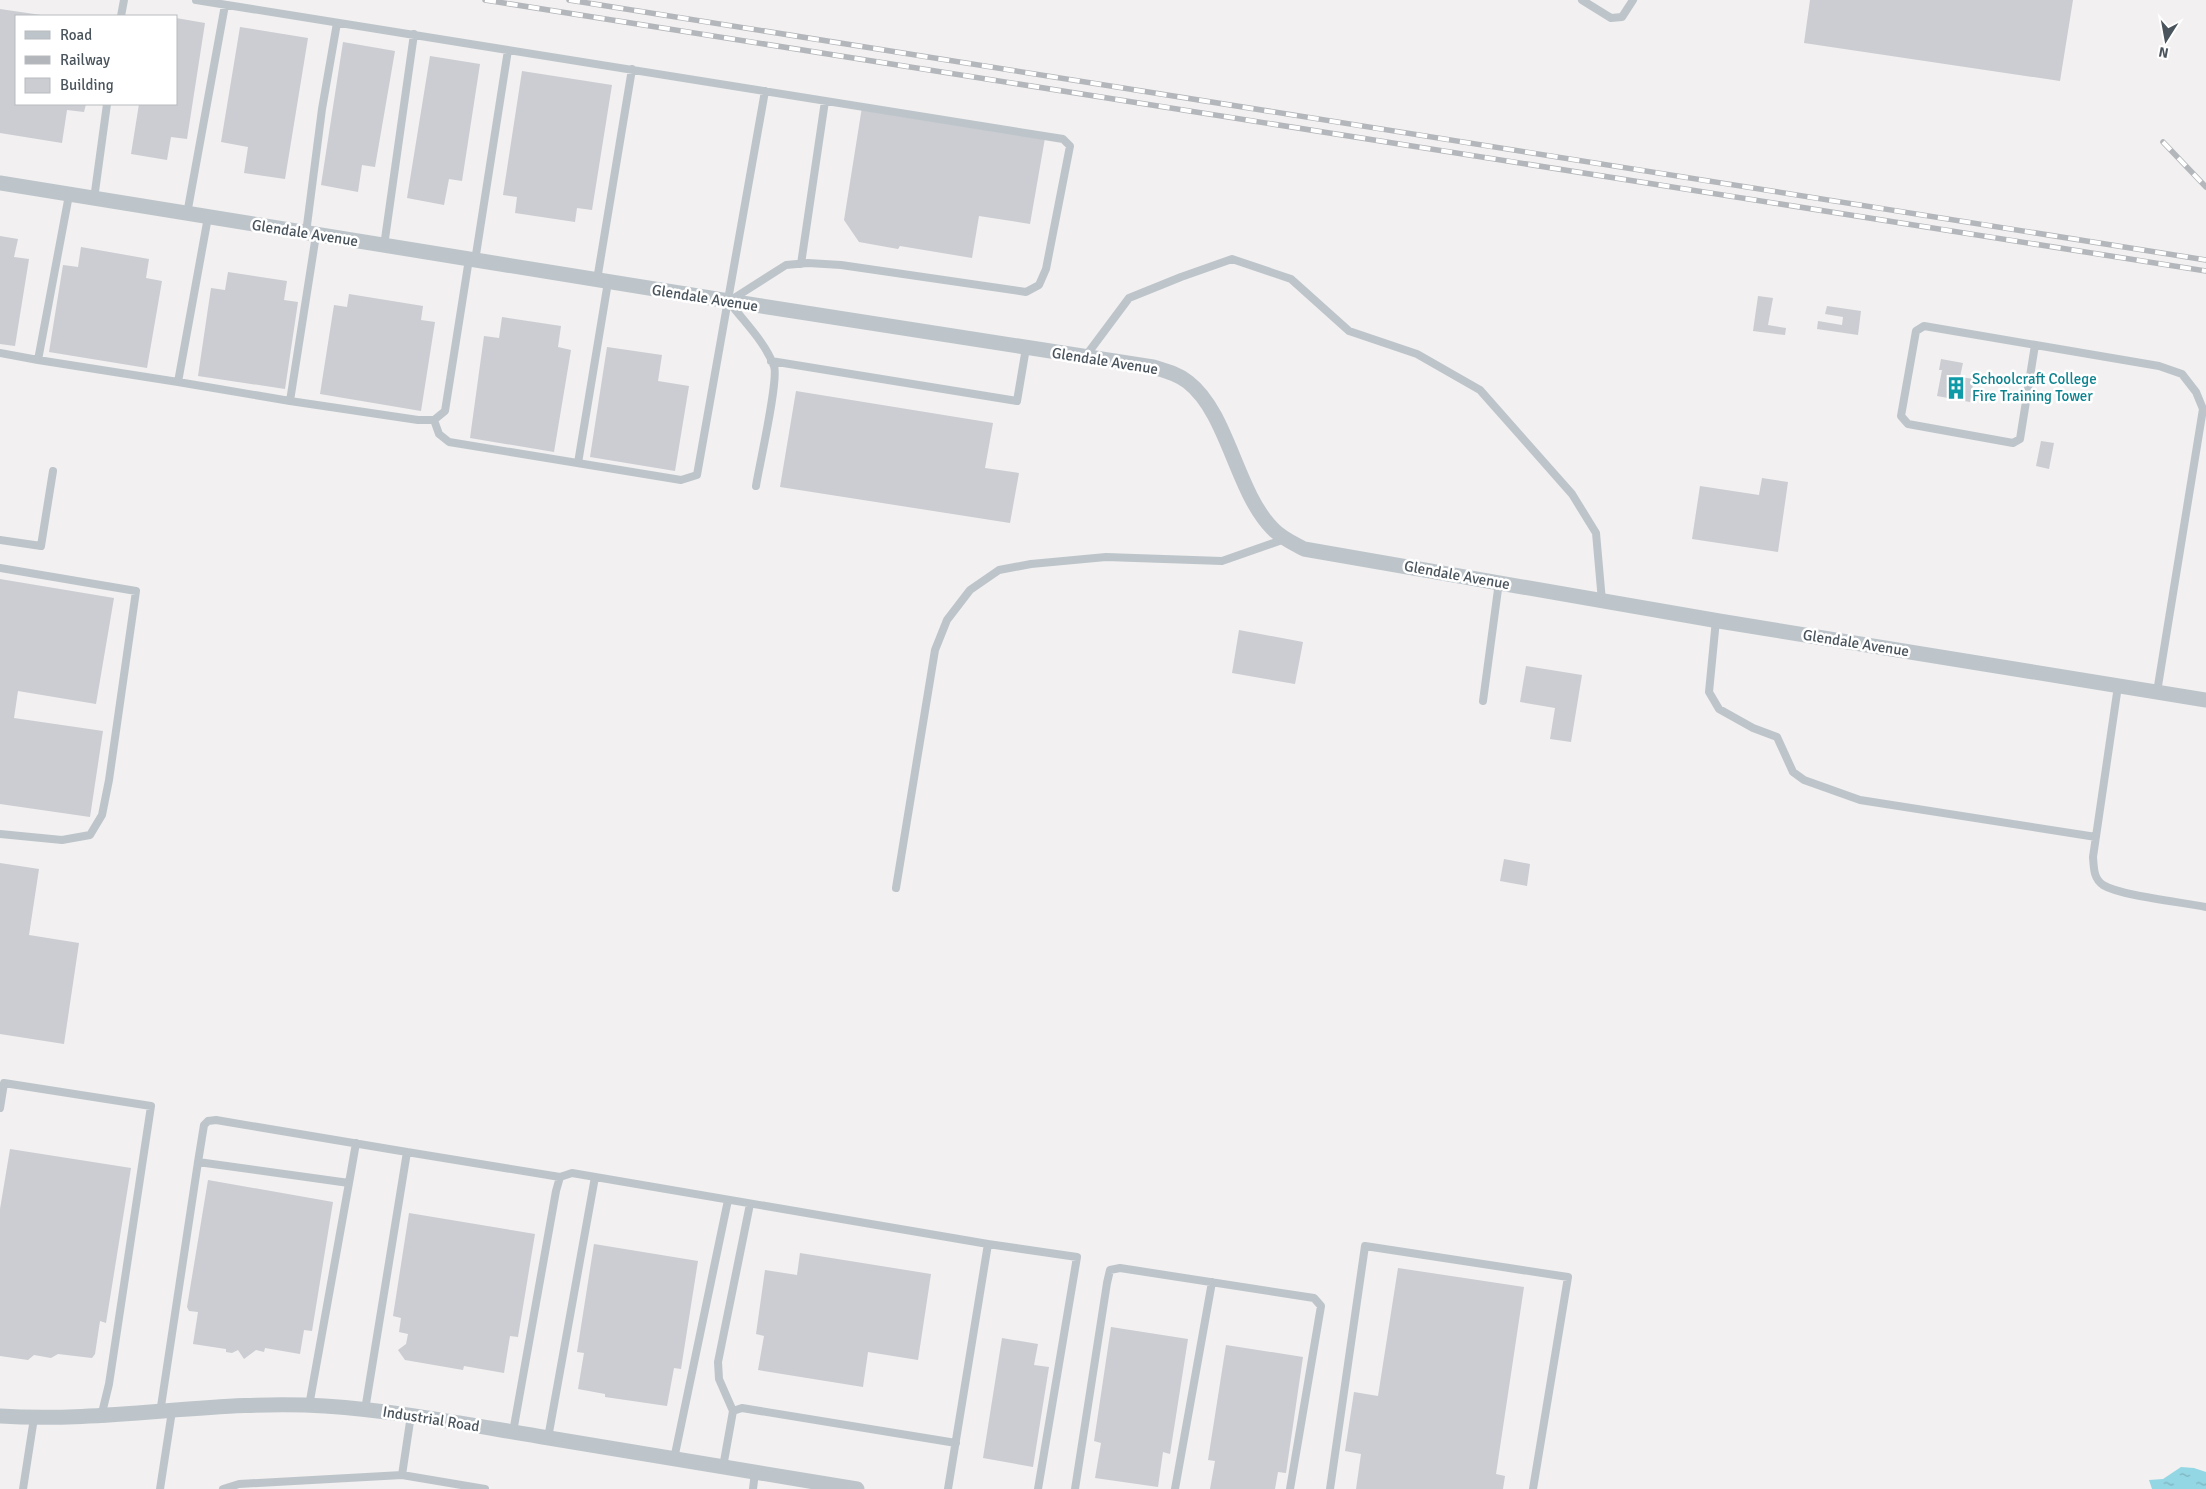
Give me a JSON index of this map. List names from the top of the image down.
{
  "streets": {
    "street": ["Glendale Avenue", "Industrial Road"]
  },
  "places": {
    "building": ["Schoolcraft College Fire Training Tower"]
  },
  "legend": ["Road", "Railway", "Building"],
  "north": "bottom"
}
